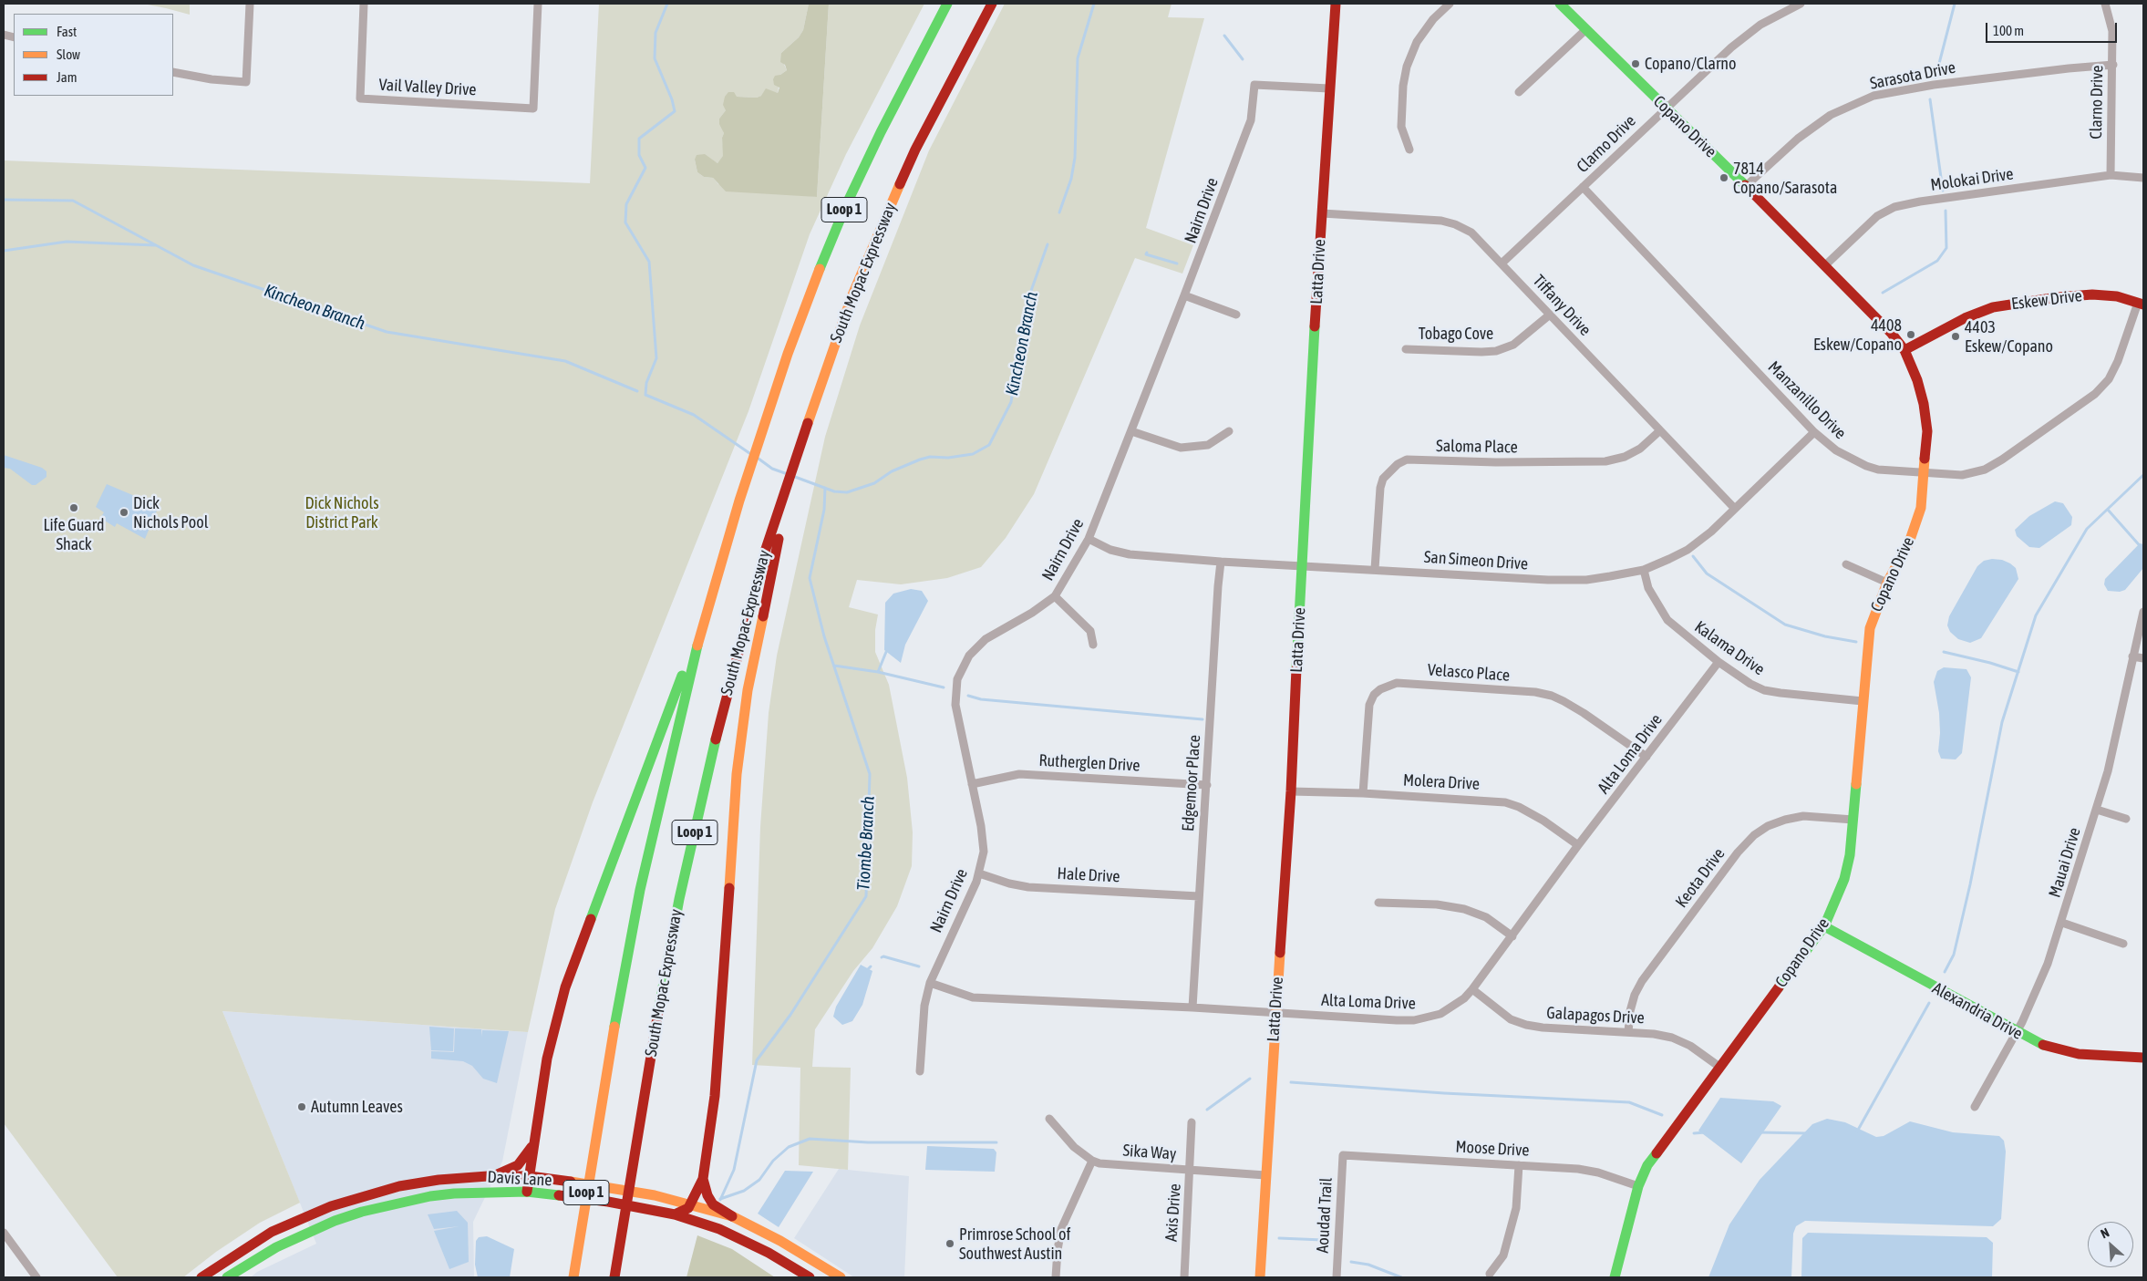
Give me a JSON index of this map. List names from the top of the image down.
{
  "streets": {
    "main road": [
      "Copano Drive",
      "Loop 1",
      "Latta Drive",
      "South Mopac Expressway",
      "Eskew Drive",
      "Alexandria Drive",
      "Davis Lane"
    ],
    "street": [
      "Sarasota Drive",
      "Vail Valley Drive",
      "Clarno Drive",
      "Molokai Drive",
      "Nairn Drive",
      "Tiffany Drive",
      "Tobago Cove",
      "Manzanillo Drive",
      "Saloma Place",
      "San Simeon Drive",
      "Kalama Drive",
      "Velasco Place",
      "Alta Loma Drive",
      "Rutherglen Drive",
      "Molera Drive",
      "Edgemoor Place",
      "Mauai Drive",
      "Hale Drive",
      "Keota Drive",
      "Galapagos Drive",
      "Moose Drive",
      "Sika Way",
      "Axis Drive",
      "Aoudad Trail"
    ]
  },
  "crossings": [
    ["Sarasota Drive", "Clarno Drive"],
    ["Sarasota Drive", "Copano Drive"],
    ["Clarno Drive", "Copano Drive"],
    ["Clarno Drive", "Molokai Drive"],
    ["Clarno Drive", "Tiffany Drive"],
    ["Clarno Drive", "Manzanillo Drive"],
    ["Copano Drive", "Molokai Drive"],
    ["Copano Drive", "Eskew Drive"],
    ["Copano Drive", "Manzanillo Drive"],
    ["Copano Drive", "Kalama Drive"],
    ["Copano Drive", "Keota Drive"],
    ["Copano Drive", "Alexandria Drive"],
    ["Copano Drive", "Galapagos Drive"],
    ["Copano Drive", "Moose Drive"],
    ["Nairn Drive", "Latta Drive"],
    ["Nairn Drive", "San Simeon Drive"],
    ["Nairn Drive", "Alta Loma Drive"],
    ["Nairn Drive", "Rutherglen Drive"],
    ["Nairn Drive", "Hale Drive"],
    ["Latta Drive", "Tiffany Drive"],
    ["Latta Drive", "San Simeon Drive"],
    ["Latta Drive", "Alta Loma Drive"],
    ["Latta Drive", "Molera Drive"],
    ["Latta Drive", "Sika Way"],
    ["Eskew Drive", "Manzanillo Drive"],
    ["Tiffany Drive", "Tobago Cove"],
    ["Tiffany Drive", "Saloma Place"],
    ["Tiffany Drive", "San Simeon Drive"],
    ["Manzanillo Drive", "San Simeon Drive"],
    ["Saloma Place", "San Simeon Drive"],
    ["San Simeon Drive", "Kalama Drive"],
    ["San Simeon Drive", "Edgemoor Place"],
    ["Kalama Drive", "Alta Loma Drive"],
    ["Velasco Place", "Alta Loma Drive"],
    ["Velasco Place", "Molera Drive"],
    ["Alta Loma Drive", "Molera Drive"],
    ["Alta Loma Drive", "Edgemoor Place"],
    ["Alta Loma Drive", "Galapagos Drive"],
    ["Rutherglen Drive", "Edgemoor Place"],
    ["Edgemoor Place", "Hale Drive"],
    ["Mauai Drive", "Alexandria Drive"],
    ["Keota Drive", "Galapagos Drive"],
    ["Moose Drive", "Aoudad Trail"],
    ["Sika Way", "Axis Drive"]
  ],
  "water": ["Kincheon Branch", "Tiombe Branch"],
  "parks": ["Dick Nichols District Park"],
  "places": [
    "Copano/Clarno",
    "7814 Copano/Sarasota",
    "4408 Eskew/Copano",
    "4403 Eskew/Copano",
    "Life Guard Shack",
    "Dick Nichols Pool",
    "Autumn Leaves",
    "Primrose School of Southwest Austin"
  ],
  "legend": ["Fast", "Slow", "Jam"],
  "scale_bar": "100 m",
  "north": "top left"
}
